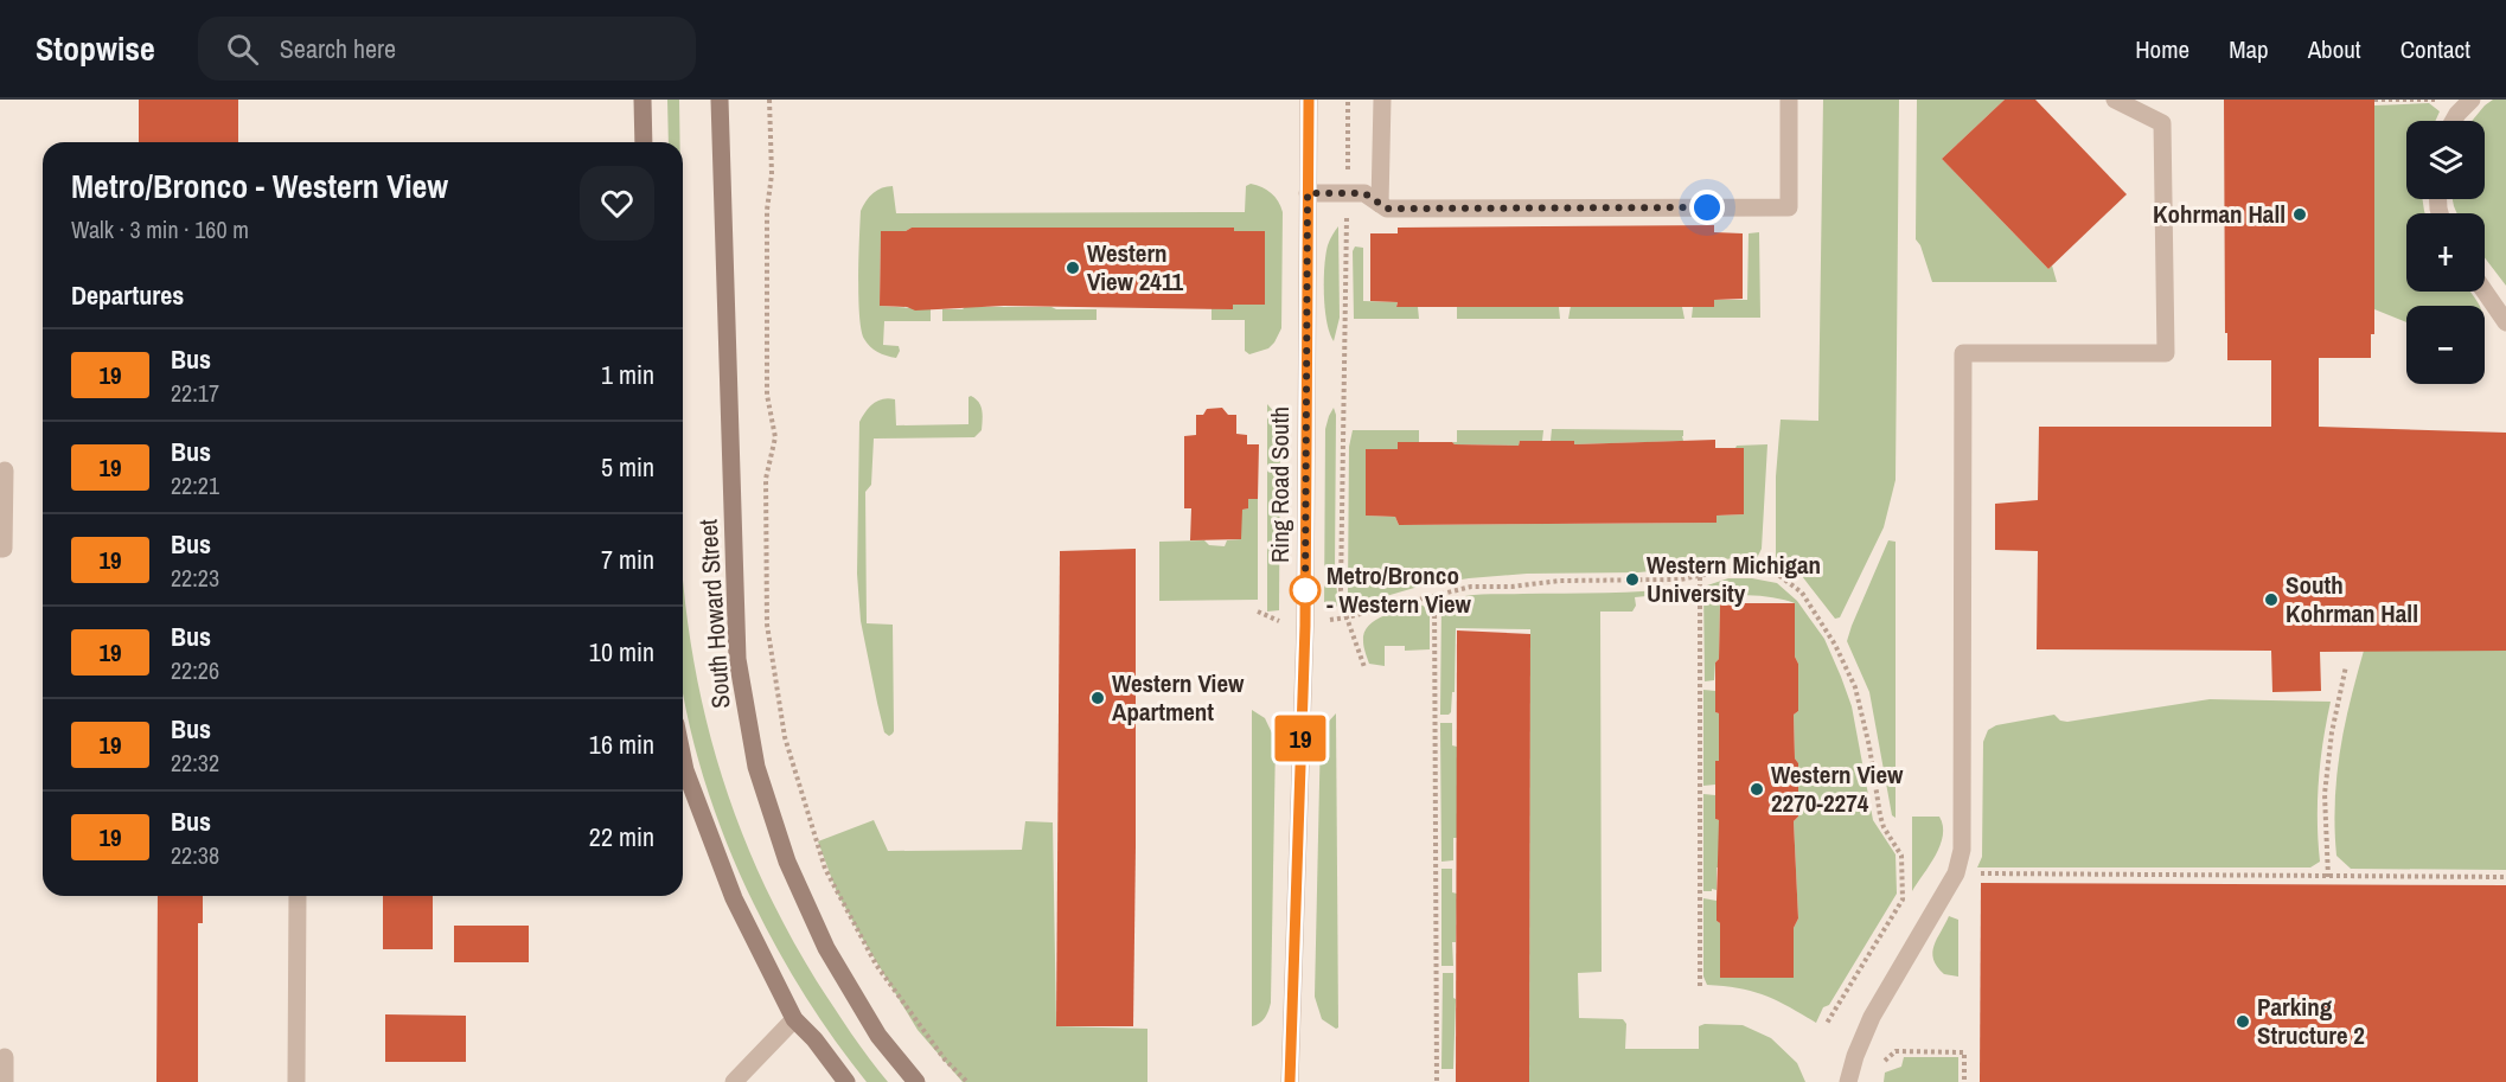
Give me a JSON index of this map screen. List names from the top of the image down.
{
  "streets": {
    "street": ["Ring Road South", "South Howard Street"]
  },
  "places": [
    "Kohrman Hall",
    "Western View 2411",
    "Western Michigan University",
    "Metro/Bronco - Western View",
    "South Kohrman Hall",
    "Western View Apartment",
    "Western View 2270-2274",
    "Parking Structure 2"
  ],
  "lines": ["bus line 19"],
  "page": {
    "header": "Stopwise",
    "search": "Search here",
    "nav": [
      "Home",
      "Map",
      "About",
      "Contact"
    ],
    "on_map": "19",
    "map_buttons": ["+", "−"],
    "heading": [
      ["Metro/Bronco - Western View", "Walk · 3 min · 160 m"],
      "Departures"
    ],
    "list": [
      {
        "mark": "19",
        "name": "Bus",
        "note": "22:17",
        "value": "1 min"
      },
      {
        "mark": "19",
        "name": "Bus",
        "note": "22:21",
        "value": "5 min"
      },
      {
        "mark": "19",
        "name": "Bus",
        "note": "22:23",
        "value": "7 min"
      },
      {
        "mark": "19",
        "name": "Bus",
        "note": "22:26",
        "value": "10 min"
      },
      {
        "mark": "19",
        "name": "Bus",
        "note": "22:32",
        "value": "16 min"
      },
      {
        "mark": "19",
        "name": "Bus",
        "note": "22:38",
        "value": "22 min"
      }
    ]
  }
}
